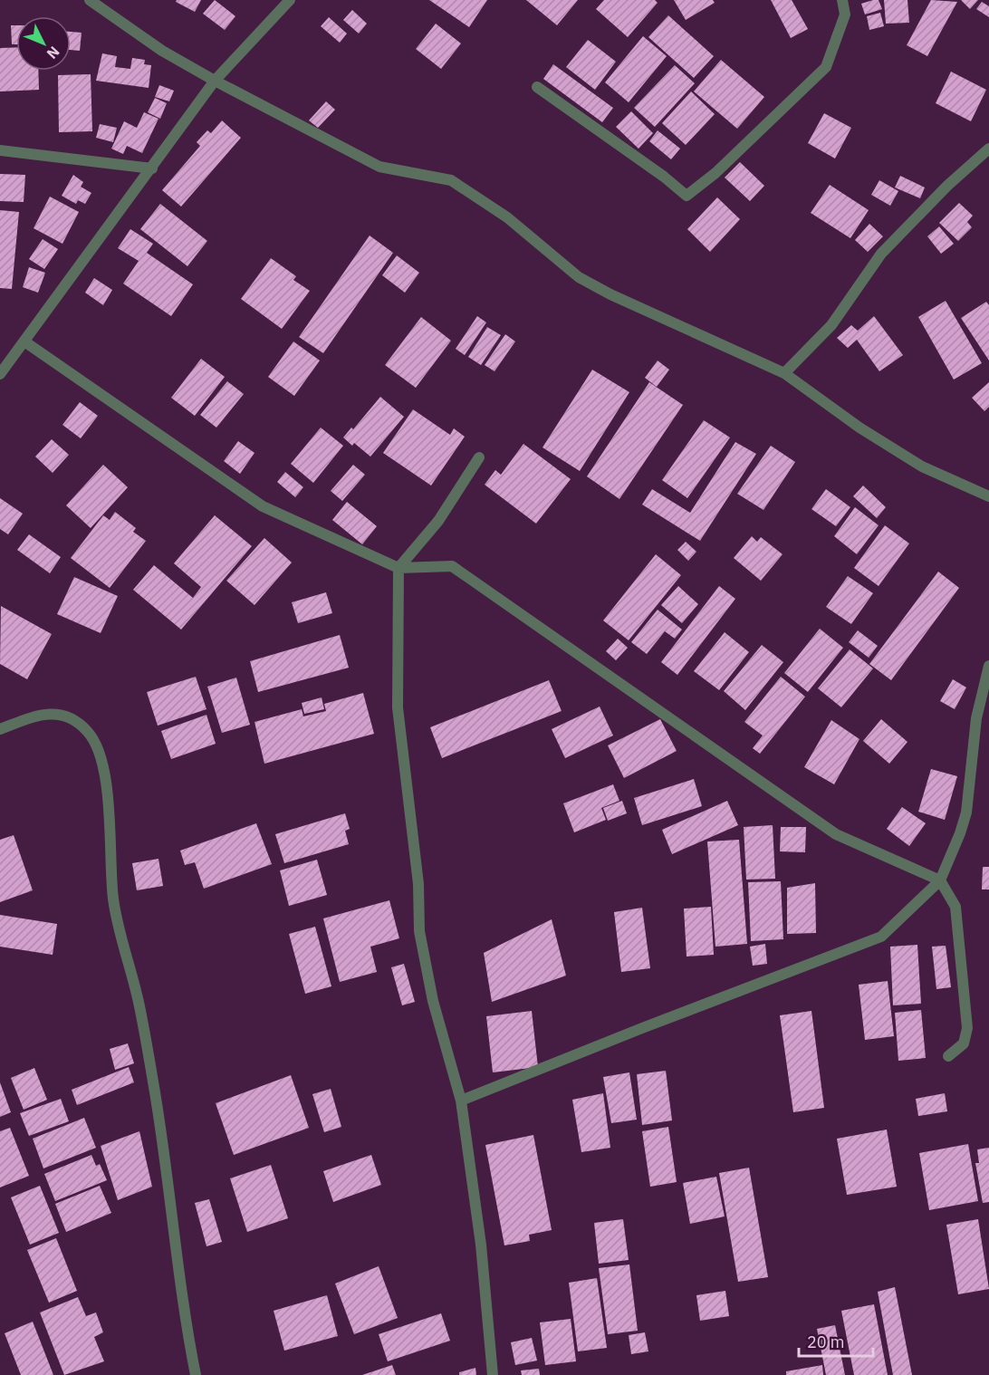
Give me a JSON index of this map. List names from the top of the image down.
{
  "scale_bar": "20 m",
  "north": "bottom right"
}
